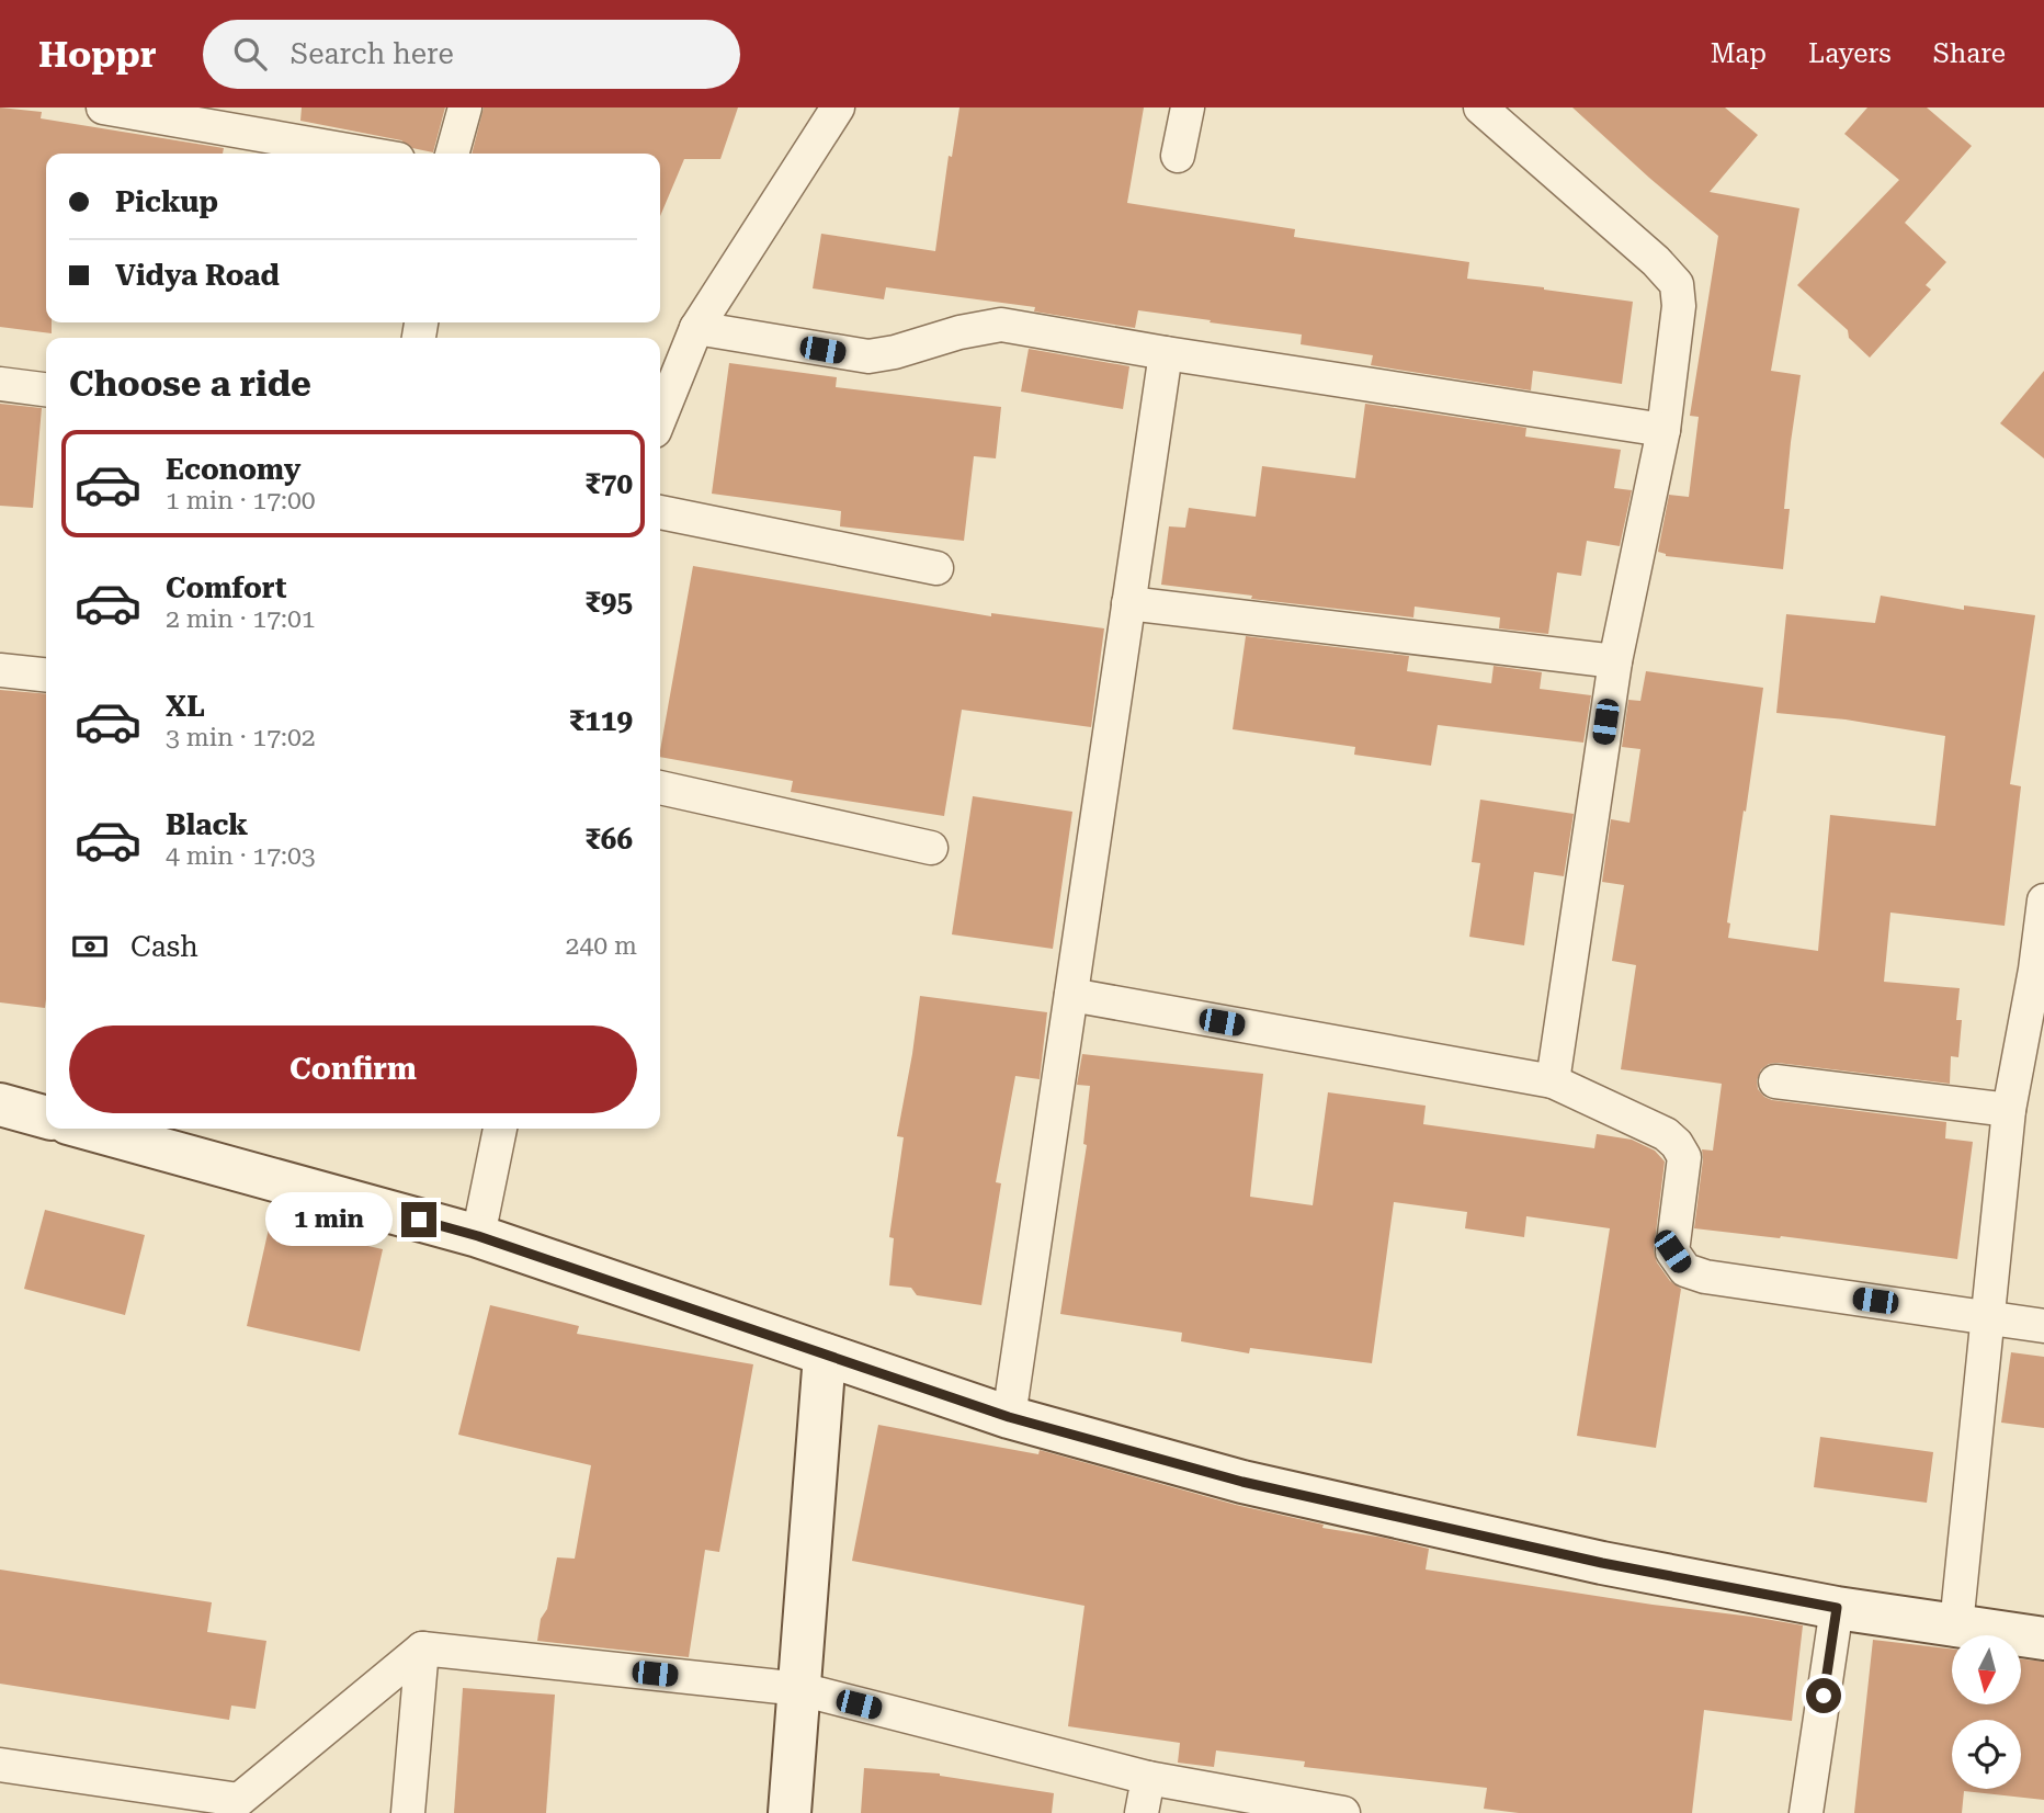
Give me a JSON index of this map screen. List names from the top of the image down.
{
  "north": "bottom",
  "page": {
    "header": "Hoppr",
    "search": "Search here",
    "nav": ["Map", "Layers", "Share"],
    "banner": ["Pickup", "Vidya Road"],
    "heading": "Choose a ride",
    "list": [
      {
        "name": "Economy",
        "note": "1 min · 17:00",
        "value": "₹70"
      },
      {
        "name": "Comfort",
        "note": "2 min · 17:01",
        "value": "₹95"
      },
      {
        "name": "XL",
        "note": "3 min · 17:02",
        "value": "₹119"
      },
      {
        "name": "Black",
        "note": "4 min · 17:03",
        "value": "₹66"
      }
    ],
    "pay": ["Cash", "240 m"],
    "buttons": "Confirm",
    "bubble": "1 min"
  }
}
